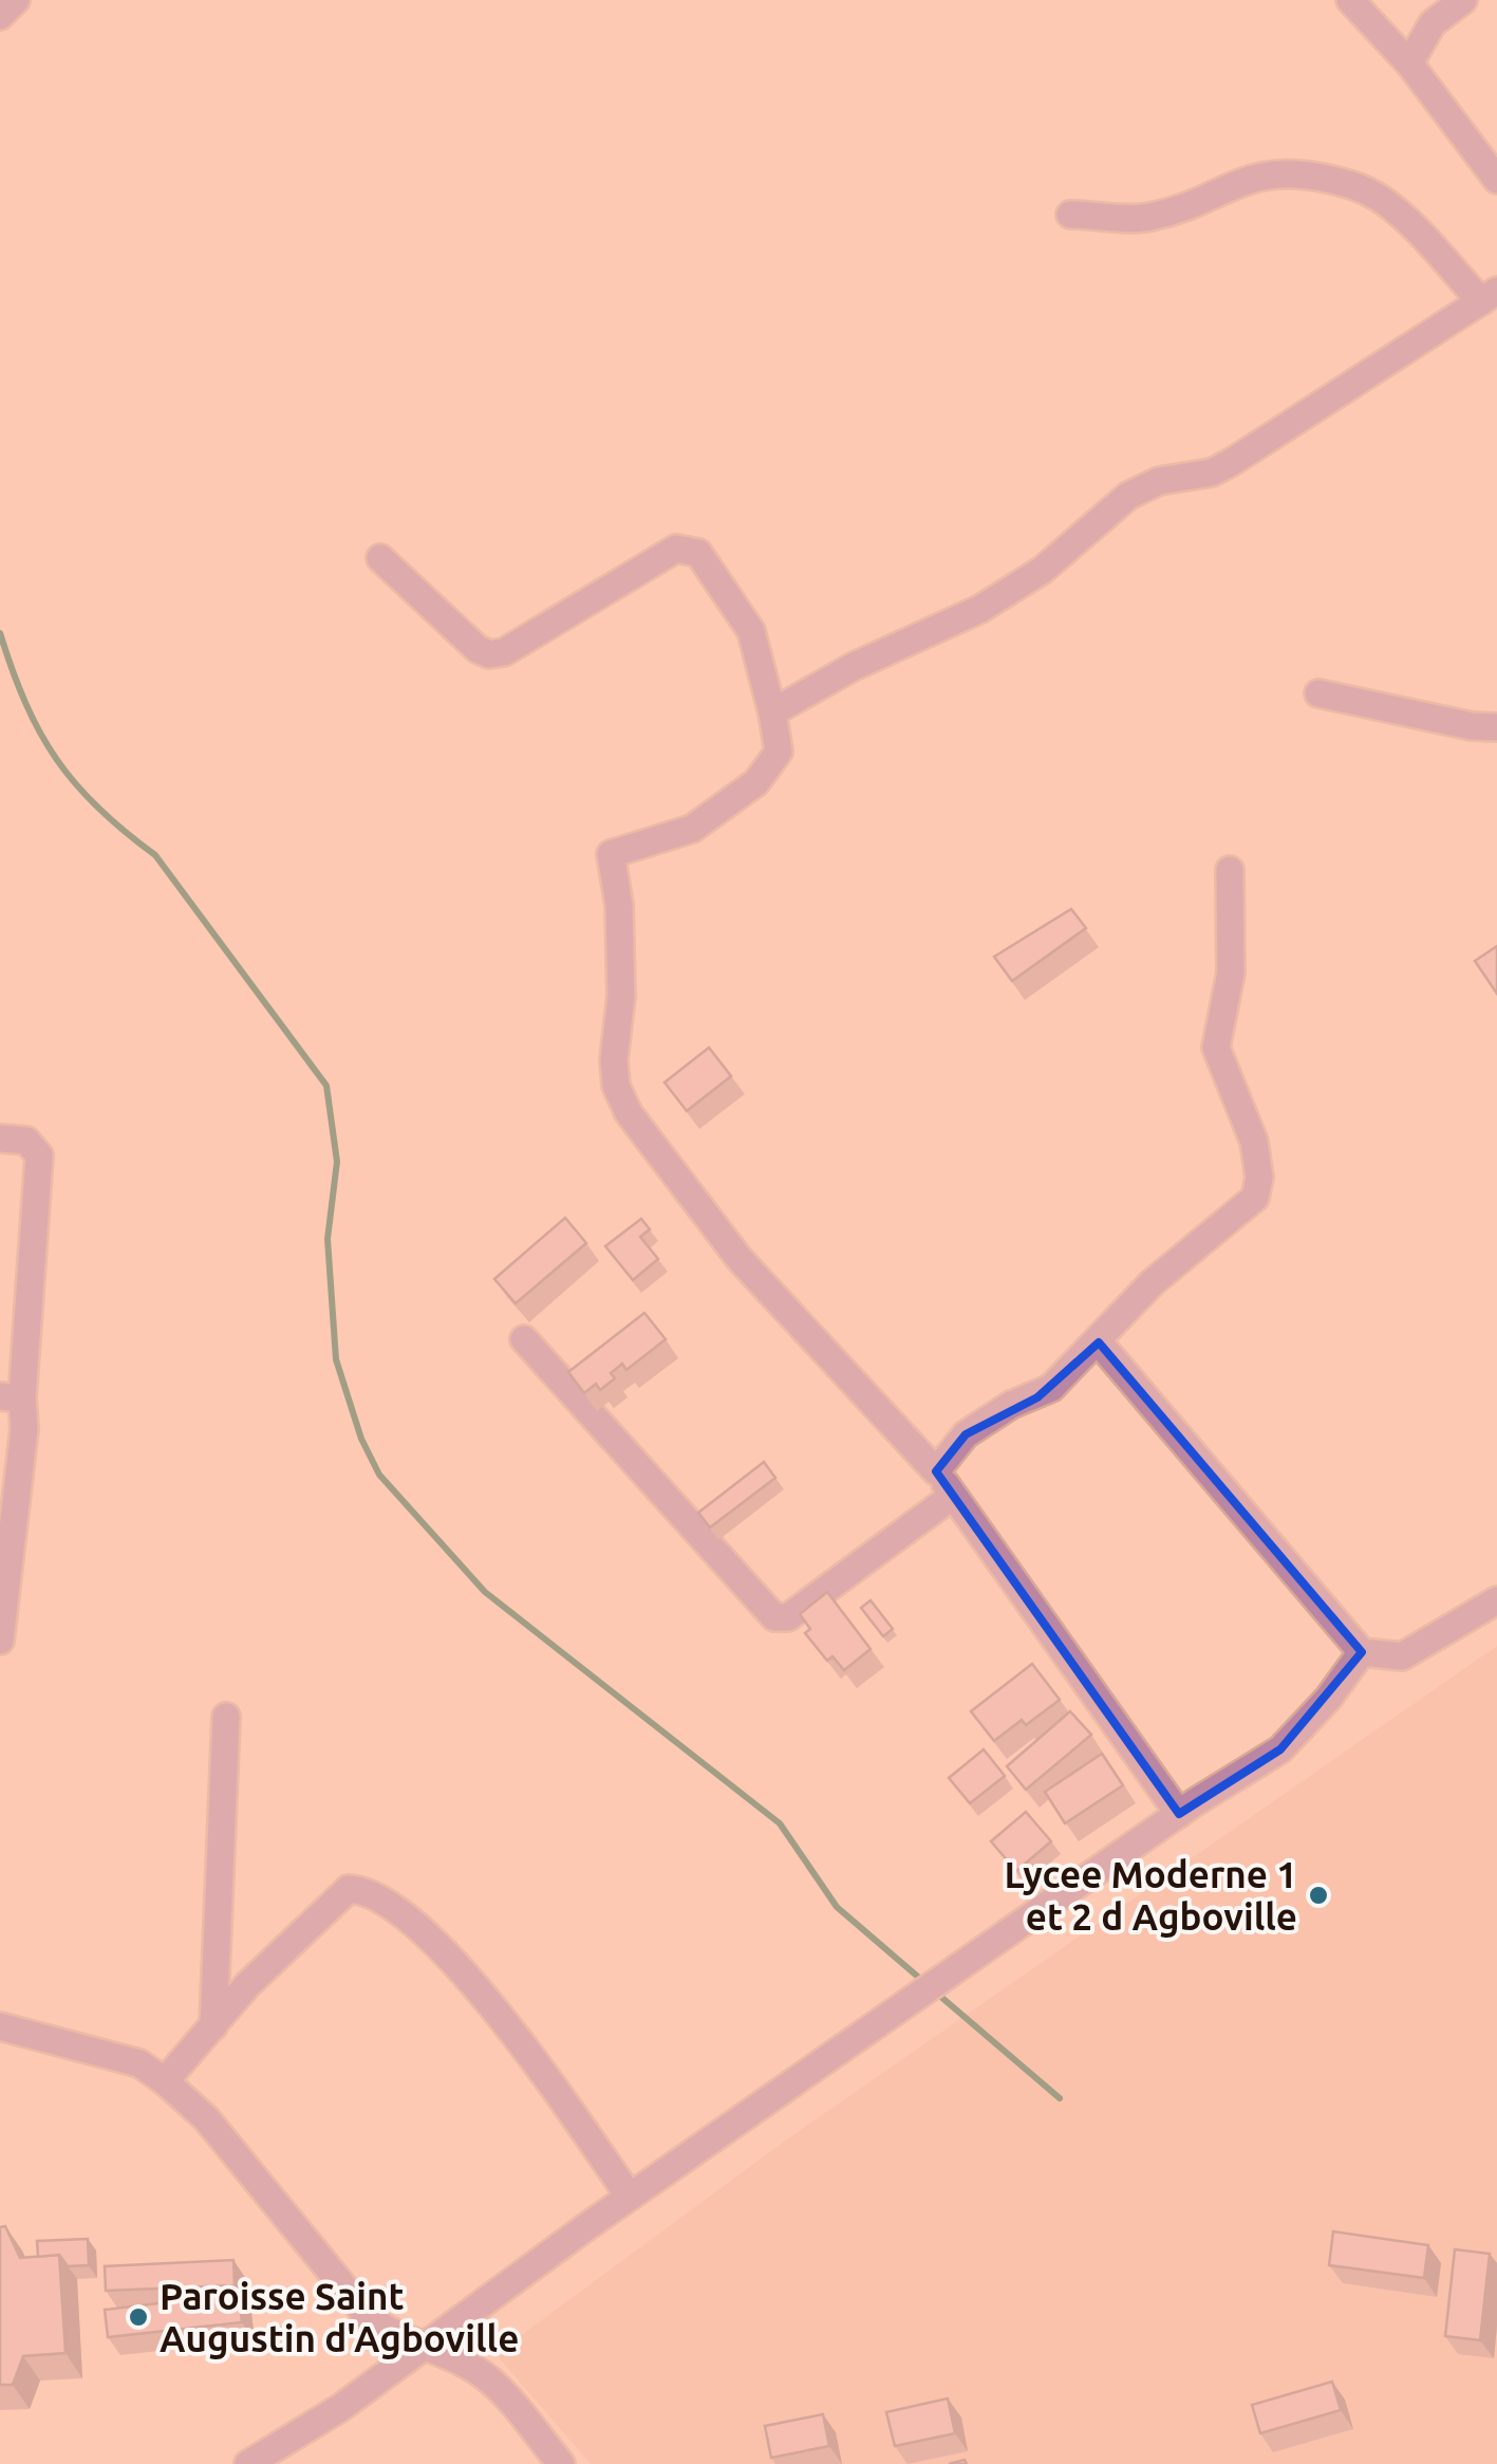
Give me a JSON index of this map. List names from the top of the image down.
{
  "places": ["Lycee Moderne 1 et 2 d Agboville", "Paroisse Saint Augustin d'Agboville"]
}
